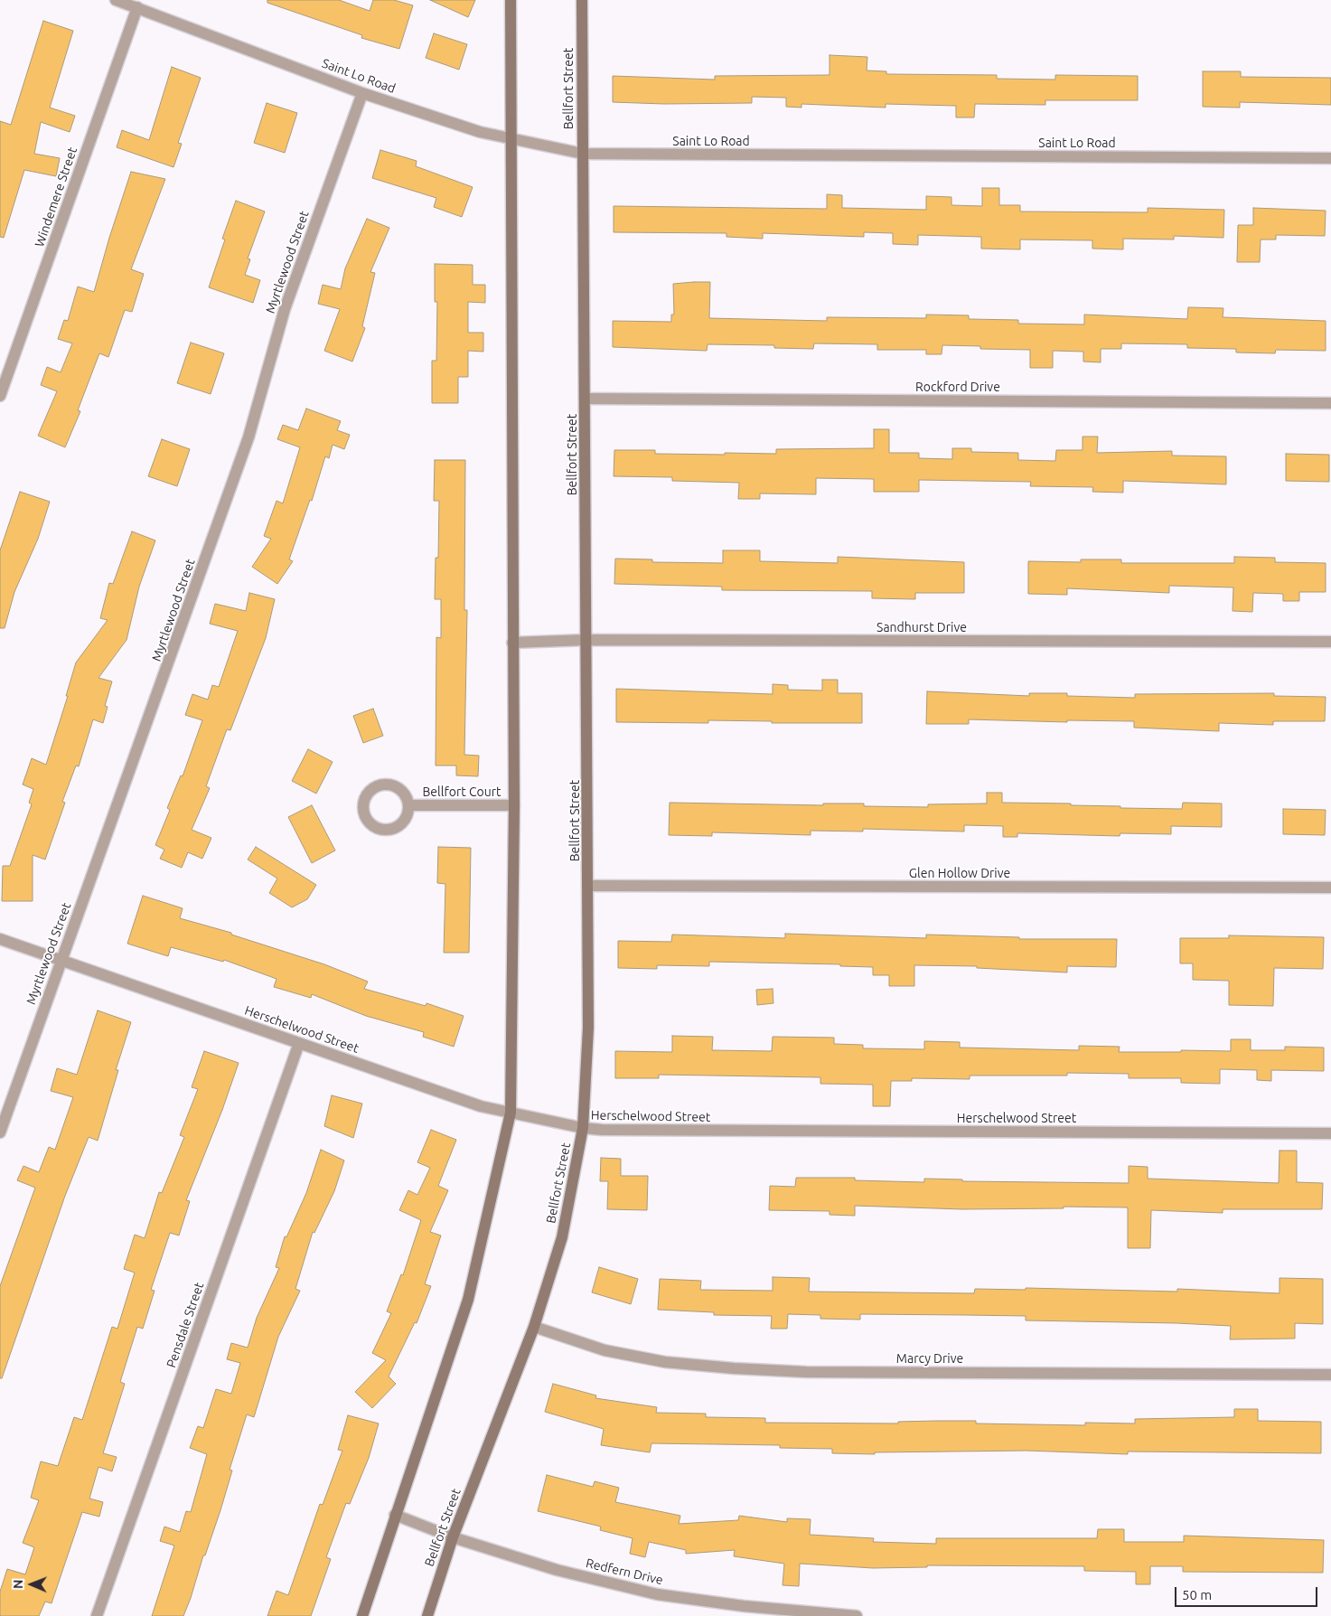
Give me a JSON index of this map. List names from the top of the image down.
{
  "streets": {
    "main road": ["Bellfort Street"],
    "street": [
      "Saint Lo Road",
      "Windemere Street",
      "Myrtlewood Street",
      "Rockford Drive",
      "Sandhurst Drive",
      "Bellfort Court",
      "Glen Hollow Drive",
      "Herschelwood Street",
      "Pensdale Street",
      "Marcy Drive",
      "Redfern Drive"
    ]
  },
  "crossings": [
    ["Saint Lo Road", "Bellfort Street"],
    ["Saint Lo Road", "Windemere Street"],
    ["Saint Lo Road", "Myrtlewood Street"],
    ["Bellfort Street", "Rockford Drive"],
    ["Bellfort Street", "Sandhurst Drive"],
    ["Bellfort Street", "Glen Hollow Drive"],
    ["Bellfort Street", "Herschelwood Street"],
    ["Bellfort Street", "Marcy Drive"],
    ["Bellfort Street", "Redfern Drive"],
    ["Myrtlewood Street", "Herschelwood Street"],
    ["Herschelwood Street", "Pensdale Street"]
  ],
  "scale_bar": "50 m",
  "north": "left"
}
